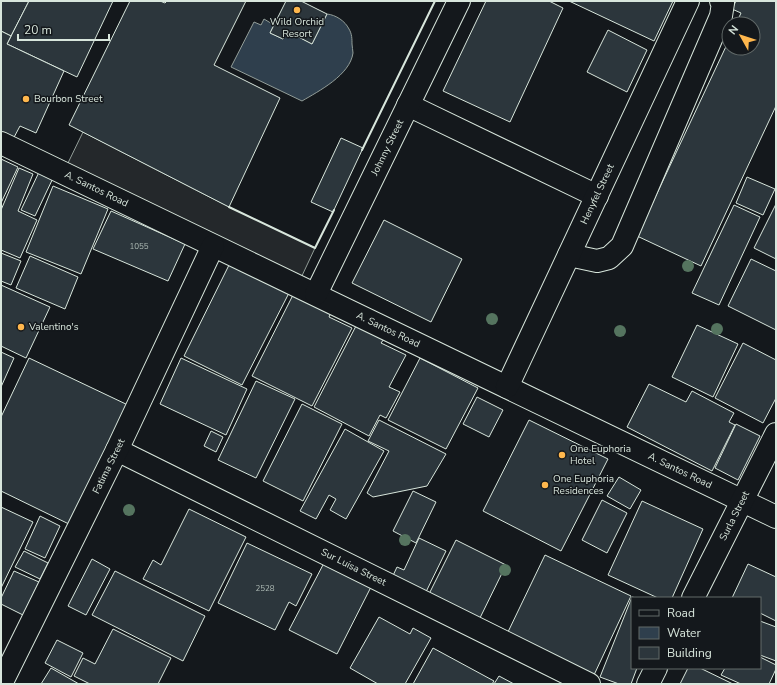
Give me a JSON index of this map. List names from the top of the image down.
{
  "streets": {
    "street": [
      "Johnny Street",
      "A. Santos Road",
      "Henyfel Street",
      "Fatima Street",
      "Surla Street",
      "Sur Luisa Street"
    ]
  },
  "crossings": [
    ["Johnny Street", "A. Santos Road"],
    ["A. Santos Road", "Henyfel Street"],
    ["A. Santos Road", "Fatima Street"],
    ["A. Santos Road", "Surla Street"],
    ["Fatima Street", "Sur Luisa Street"]
  ],
  "places": [
    "Wild Orchid Resort",
    "Bourbon Street",
    "Valentino's",
    "One Euphoria Hotel",
    "One Euphoria Residences"
  ],
  "house_numbers": ["1055", "2528"],
  "legend": ["Road", "Water", "Building"],
  "scale_bar": "20 m",
  "north": "top left"
}
